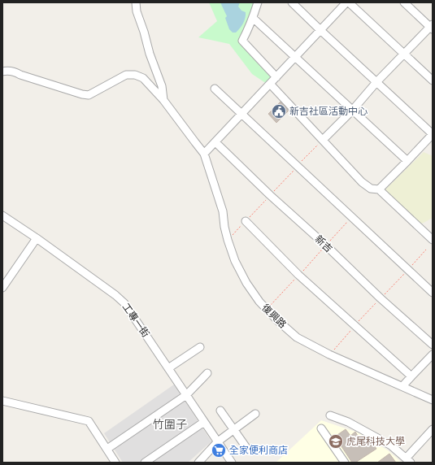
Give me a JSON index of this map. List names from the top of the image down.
{
  "streets": {
    "street": ["新吉", "復興路", "工專一街"]
  },
  "districts": ["竹圍子"],
  "places": {
    "public building": ["新吉社區活動中心"],
    "school or university": ["虎尾科技大學"],
    "supermarket": ["全家便利商店"]
  }
}
